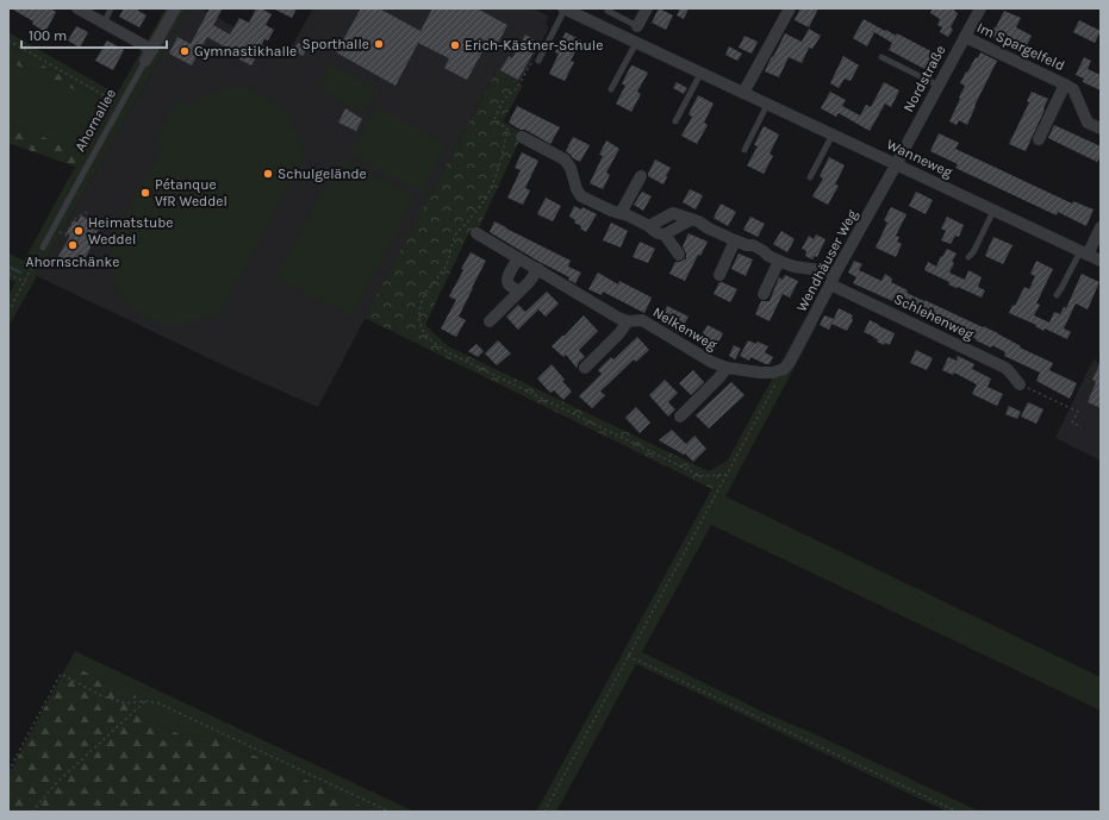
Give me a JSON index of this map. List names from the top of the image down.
{
  "streets": {
    "street": [
      "Im Spargelfeld",
      "Nordstraße",
      "Ahornallee",
      "Wanneweg",
      "Wendhäuser Weg",
      "Schlehenweg",
      "Nelkenweg"
    ]
  },
  "crossings": [
    ["Im Spargelfeld", "Nordstraße"],
    ["Nordstraße", "Wanneweg"],
    ["Nordstraße", "Wendhäuser Weg"],
    ["Wanneweg", "Wendhäuser Weg"],
    ["Wendhäuser Weg", "Schlehenweg"],
    ["Wendhäuser Weg", "Nelkenweg"]
  ],
  "places": [
    "Sporthalle",
    "Erich-Kästner-Schule",
    "Gymnastikhalle",
    "Schulgelände",
    "Pétanque VfR Weddel",
    "Heimatstube Weddel",
    "Ahornschänke"
  ],
  "scale_bar": "100 m"
}
